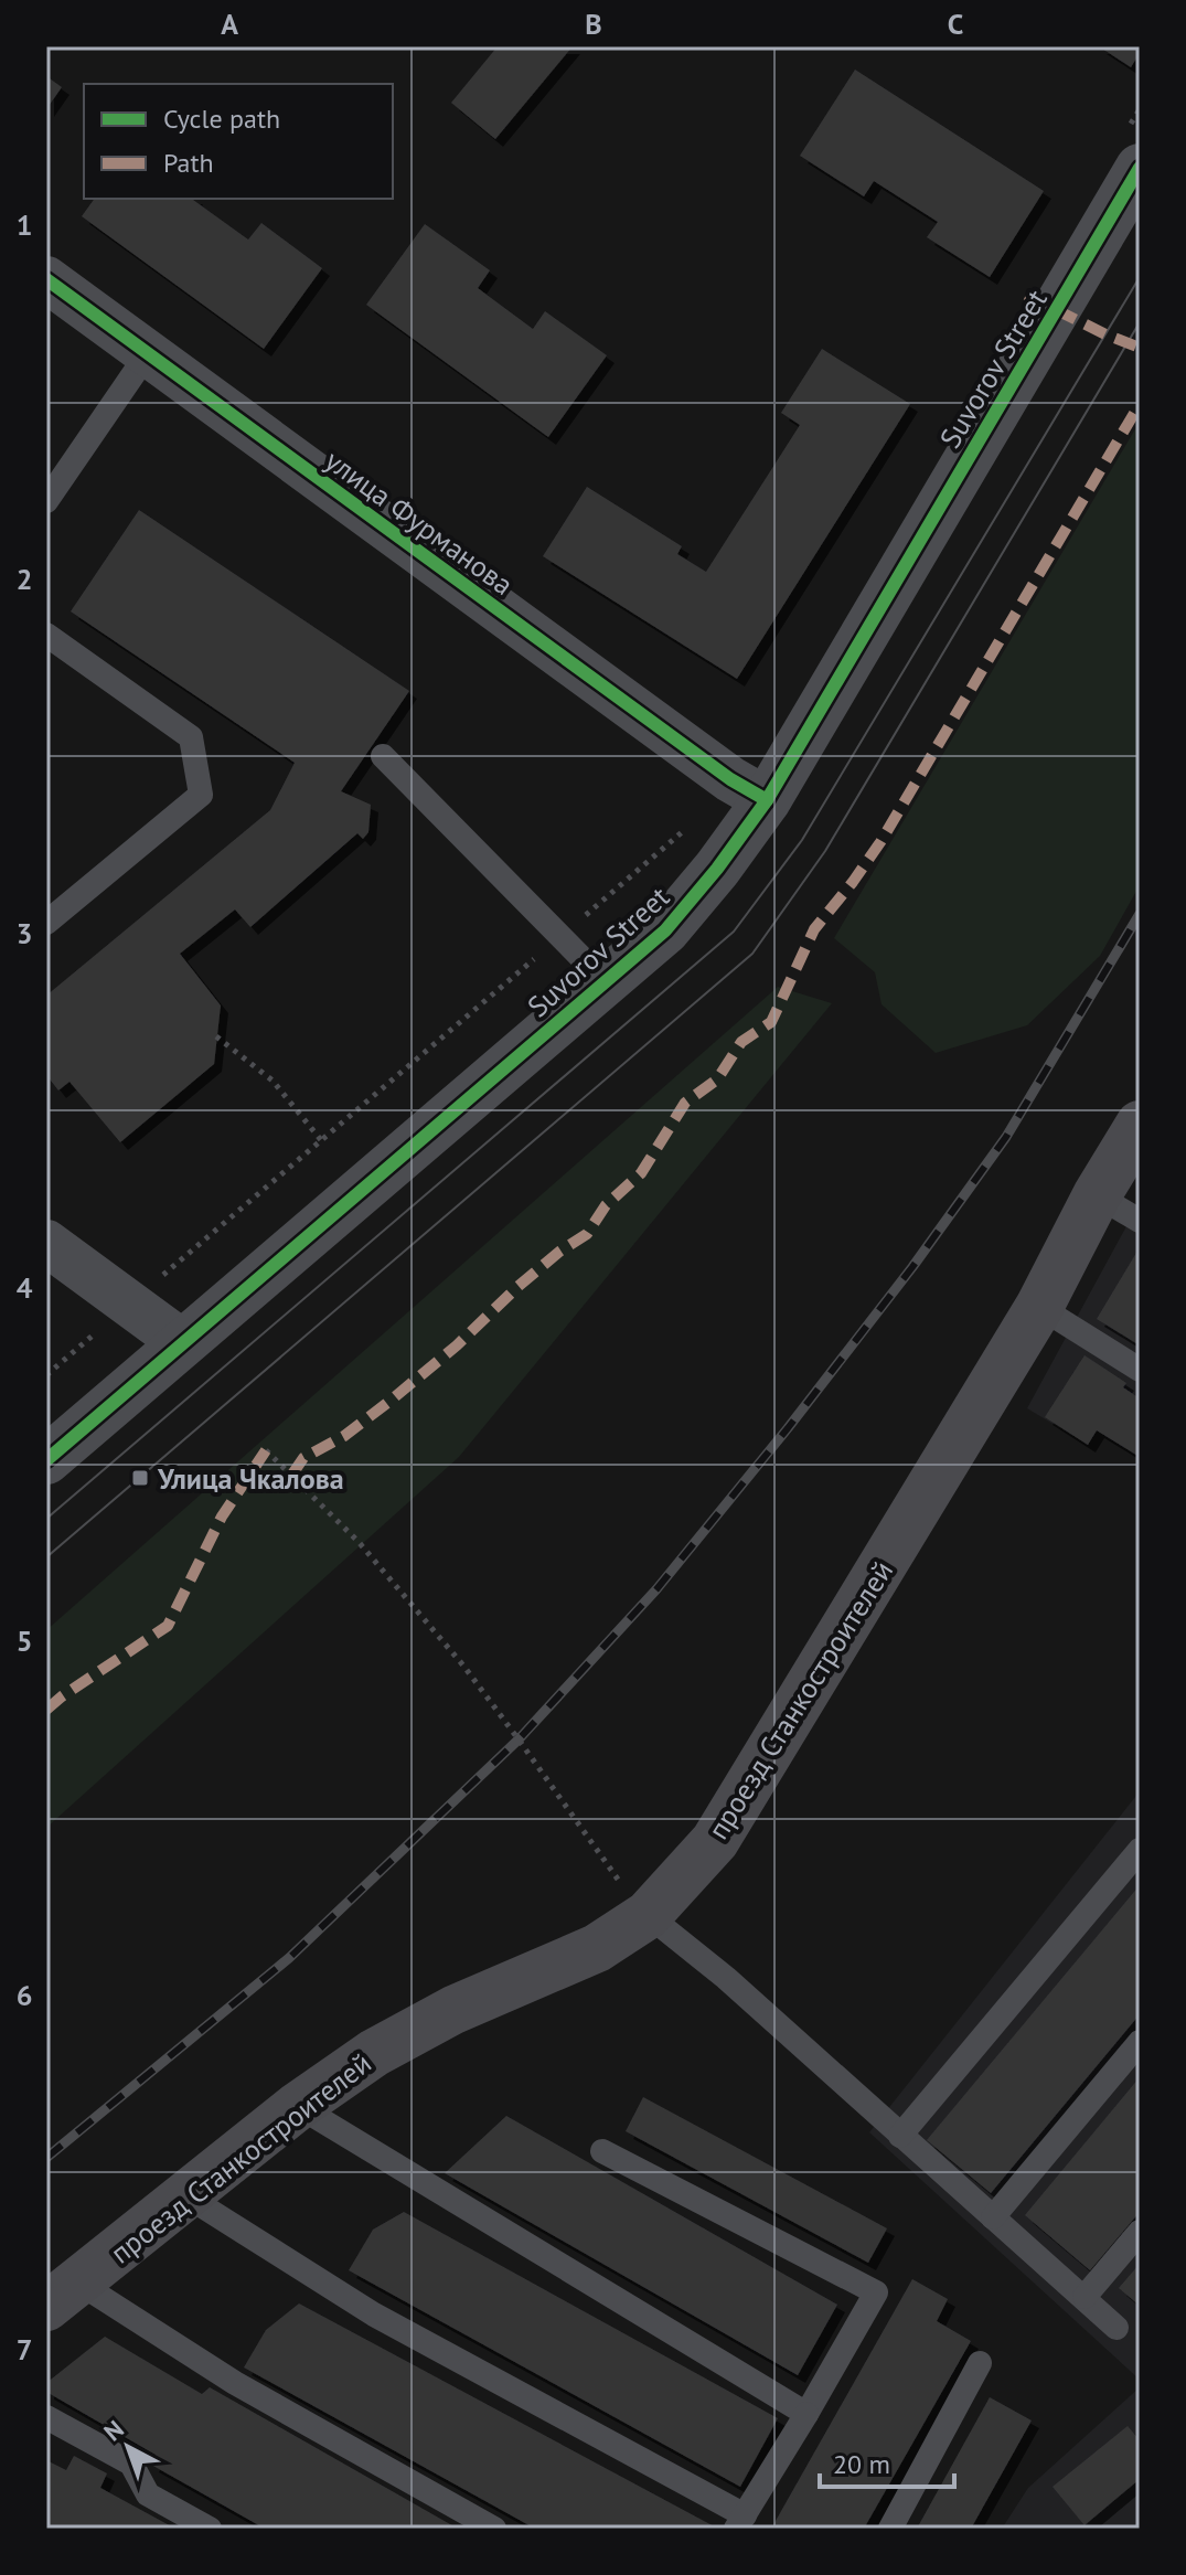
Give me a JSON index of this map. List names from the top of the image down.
{
  "streets": {
    "main road": ["проезд Станкостроителей"],
    "street": ["Suvorov Street", "улица Фурманова"]
  },
  "crossings": [
    ["Suvorov Street", "улица Фурманова"]
  ],
  "places": {
    "transit": ["Улица Чкалова"]
  },
  "legend": ["Cycle path", "Path"],
  "scale_bar": "20 m",
  "north": "top left",
  "grid": {
    "columns": ["A", "B", "C"],
    "rows": [
      "1",
      "2",
      "3",
      "4",
      "5",
      "6",
      "7"
    ]
  }
}
